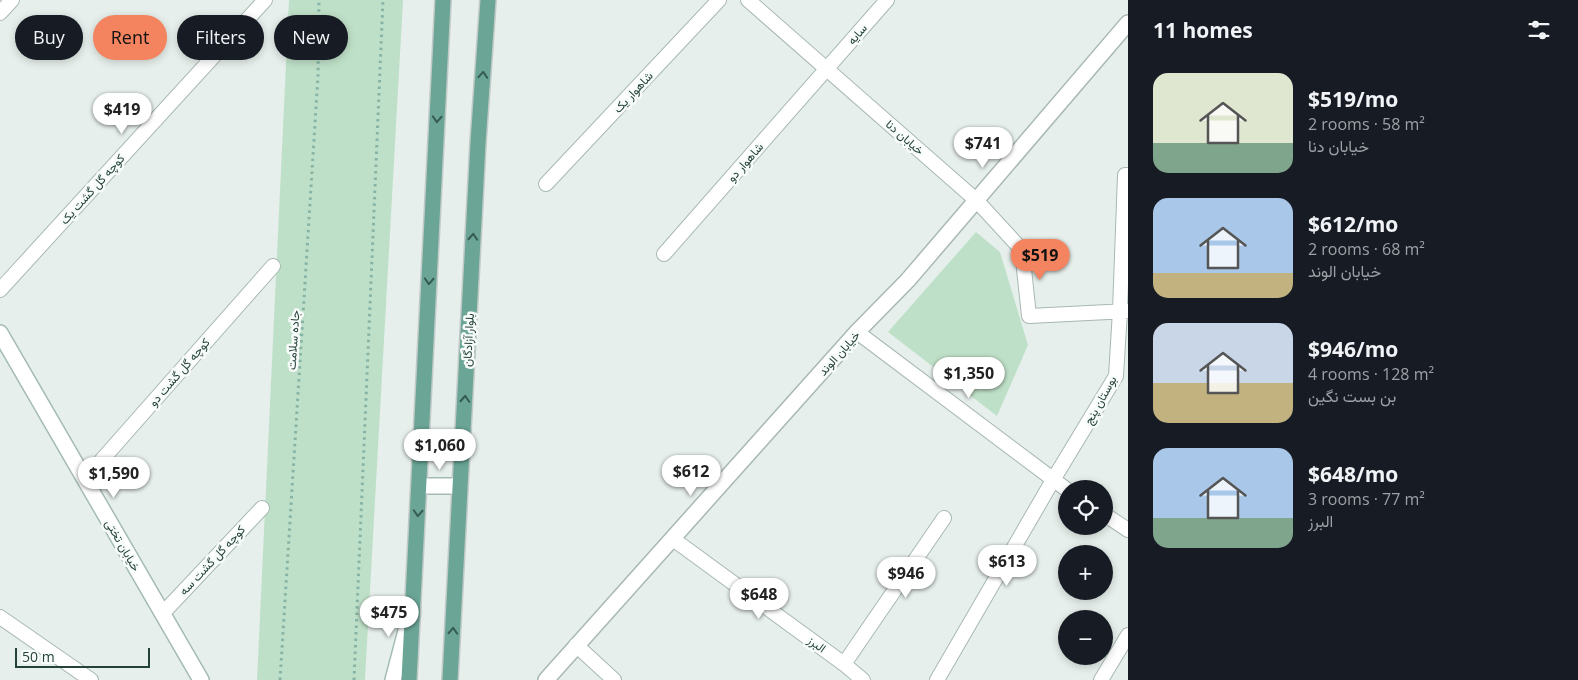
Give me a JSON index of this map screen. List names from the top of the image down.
{
  "streets": {
    "main road": ["بلوار آزادگان"],
    "street": [
      "سایه",
      "شاهوار یک",
      "خیابان دنا",
      "شاهوار دو",
      "کوچه گل گشت یک",
      "خیابان الوند",
      "کوچه گل گشت دو",
      "بوستان پنج",
      "خیابان تختی",
      "کوچه گل گشت سه",
      "البرز"
    ],
    "path": ["جاده سلامت"]
  },
  "crossings": [
    ["سایه", "خیابان دنا"],
    ["سایه", "شاهوار دو"],
    ["خیابان دنا", "شاهوار دو"],
    ["خیابان دنا", "خیابان الوند"],
    ["خیابان دنا", "بوستان پنج"],
    ["خیابان الوند", "البرز"],
    ["کوچه گل گشت دو", "خیابان تختی"],
    ["خیابان تختی", "کوچه گل گشت سه"]
  ],
  "scale_bar": "50 m",
  "page": {
    "heading": "11 homes",
    "chip": [
      "Buy",
      "Rent",
      "Filters",
      "New"
    ],
    "list": [
      {
        "name": "$519/mo",
        "note": "2 rooms · 58 m² · خیابان دنا"
      },
      {
        "name": "$612/mo",
        "note": "2 rooms · 68 m² · خیابان الوند"
      },
      {
        "name": "$946/mo",
        "note": "4 rooms · 128 m² · بن بست نگین"
      },
      {
        "name": "$648/mo",
        "note": "3 rooms · 77 m² · البرز"
      }
    ],
    "price": [
      "$419",
      "$741",
      "$519",
      "$1,350",
      "$1,060",
      "$612",
      "$1,590",
      "$613",
      "$946",
      "$648",
      "$475"
    ],
    "map_buttons": ["+", "−"],
    "scale": "50 m"
  }
}
